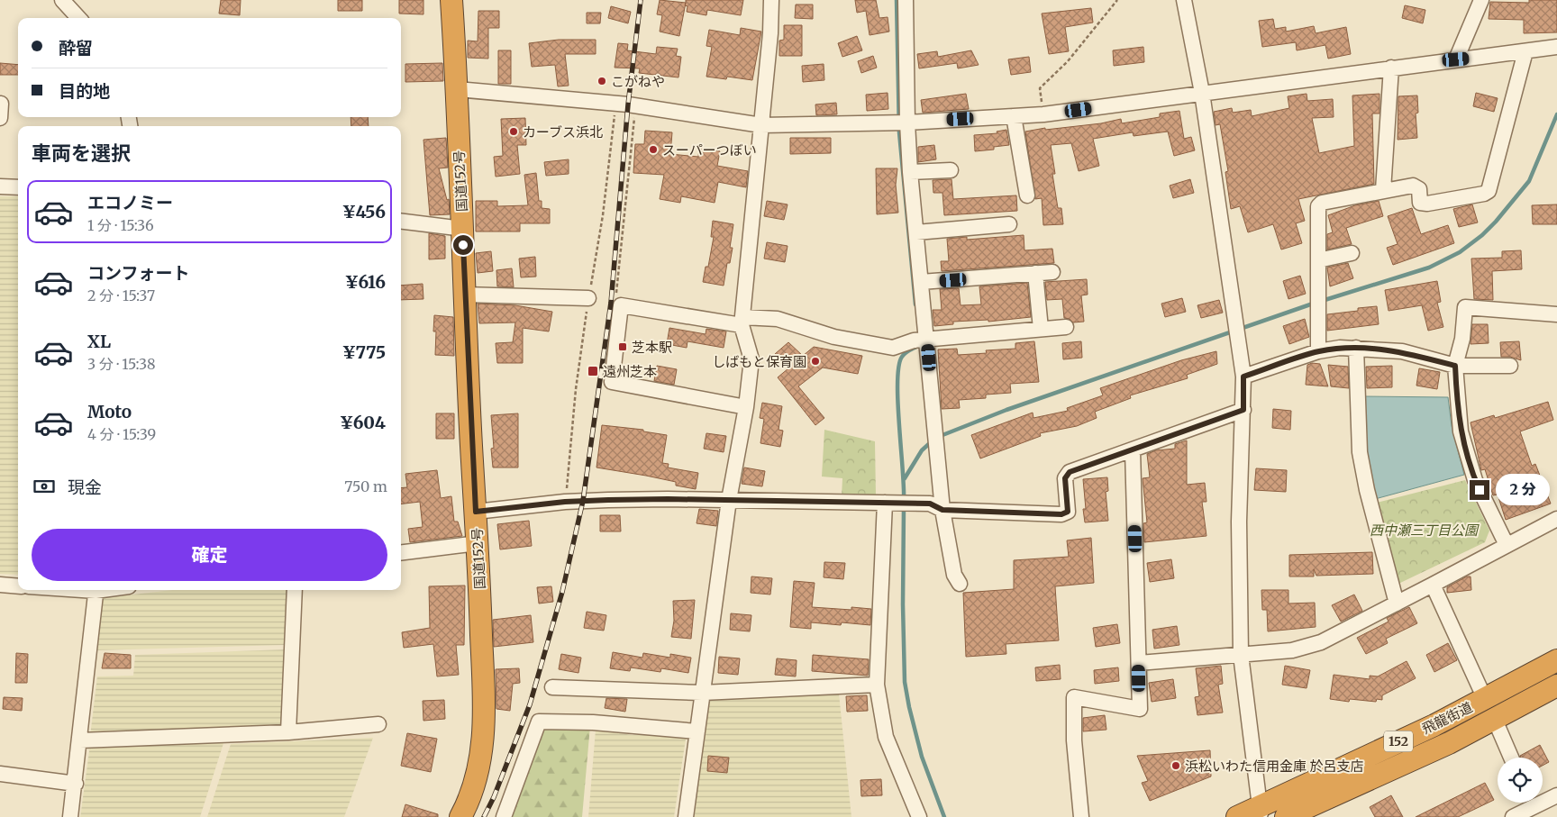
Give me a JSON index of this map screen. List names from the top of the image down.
{
  "streets": {
    "highway": ["国道152号", "飛龍街道", "152"]
  },
  "parks": ["西中瀬三丁目公園"],
  "places": {
    "other": [
      "こがねや",
      "カーブス浜北",
      "スーパーつぼい",
      "しばもと保育園",
      "浜松いわた信用金庫 於呂支店"
    ],
    "transit": ["芝本駅", "遠州芝本"]
  },
  "page": {
    "banner": ["酔留", "目的地"],
    "heading": "車両を選択",
    "list": [
      {
        "name": "エコノミー",
        "note": "1 分 · 15:36",
        "value": "¥456"
      },
      {
        "name": "コンフォート",
        "note": "2 分 · 15:37",
        "value": "¥616"
      },
      {
        "name": "XL",
        "note": "3 分 · 15:38",
        "value": "¥775"
      },
      {
        "name": "Moto",
        "note": "4 分 · 15:39",
        "value": "¥604"
      }
    ],
    "pay": ["現金", "750 m"],
    "bubble": "2 分",
    "buttons": "確定"
  }
}
